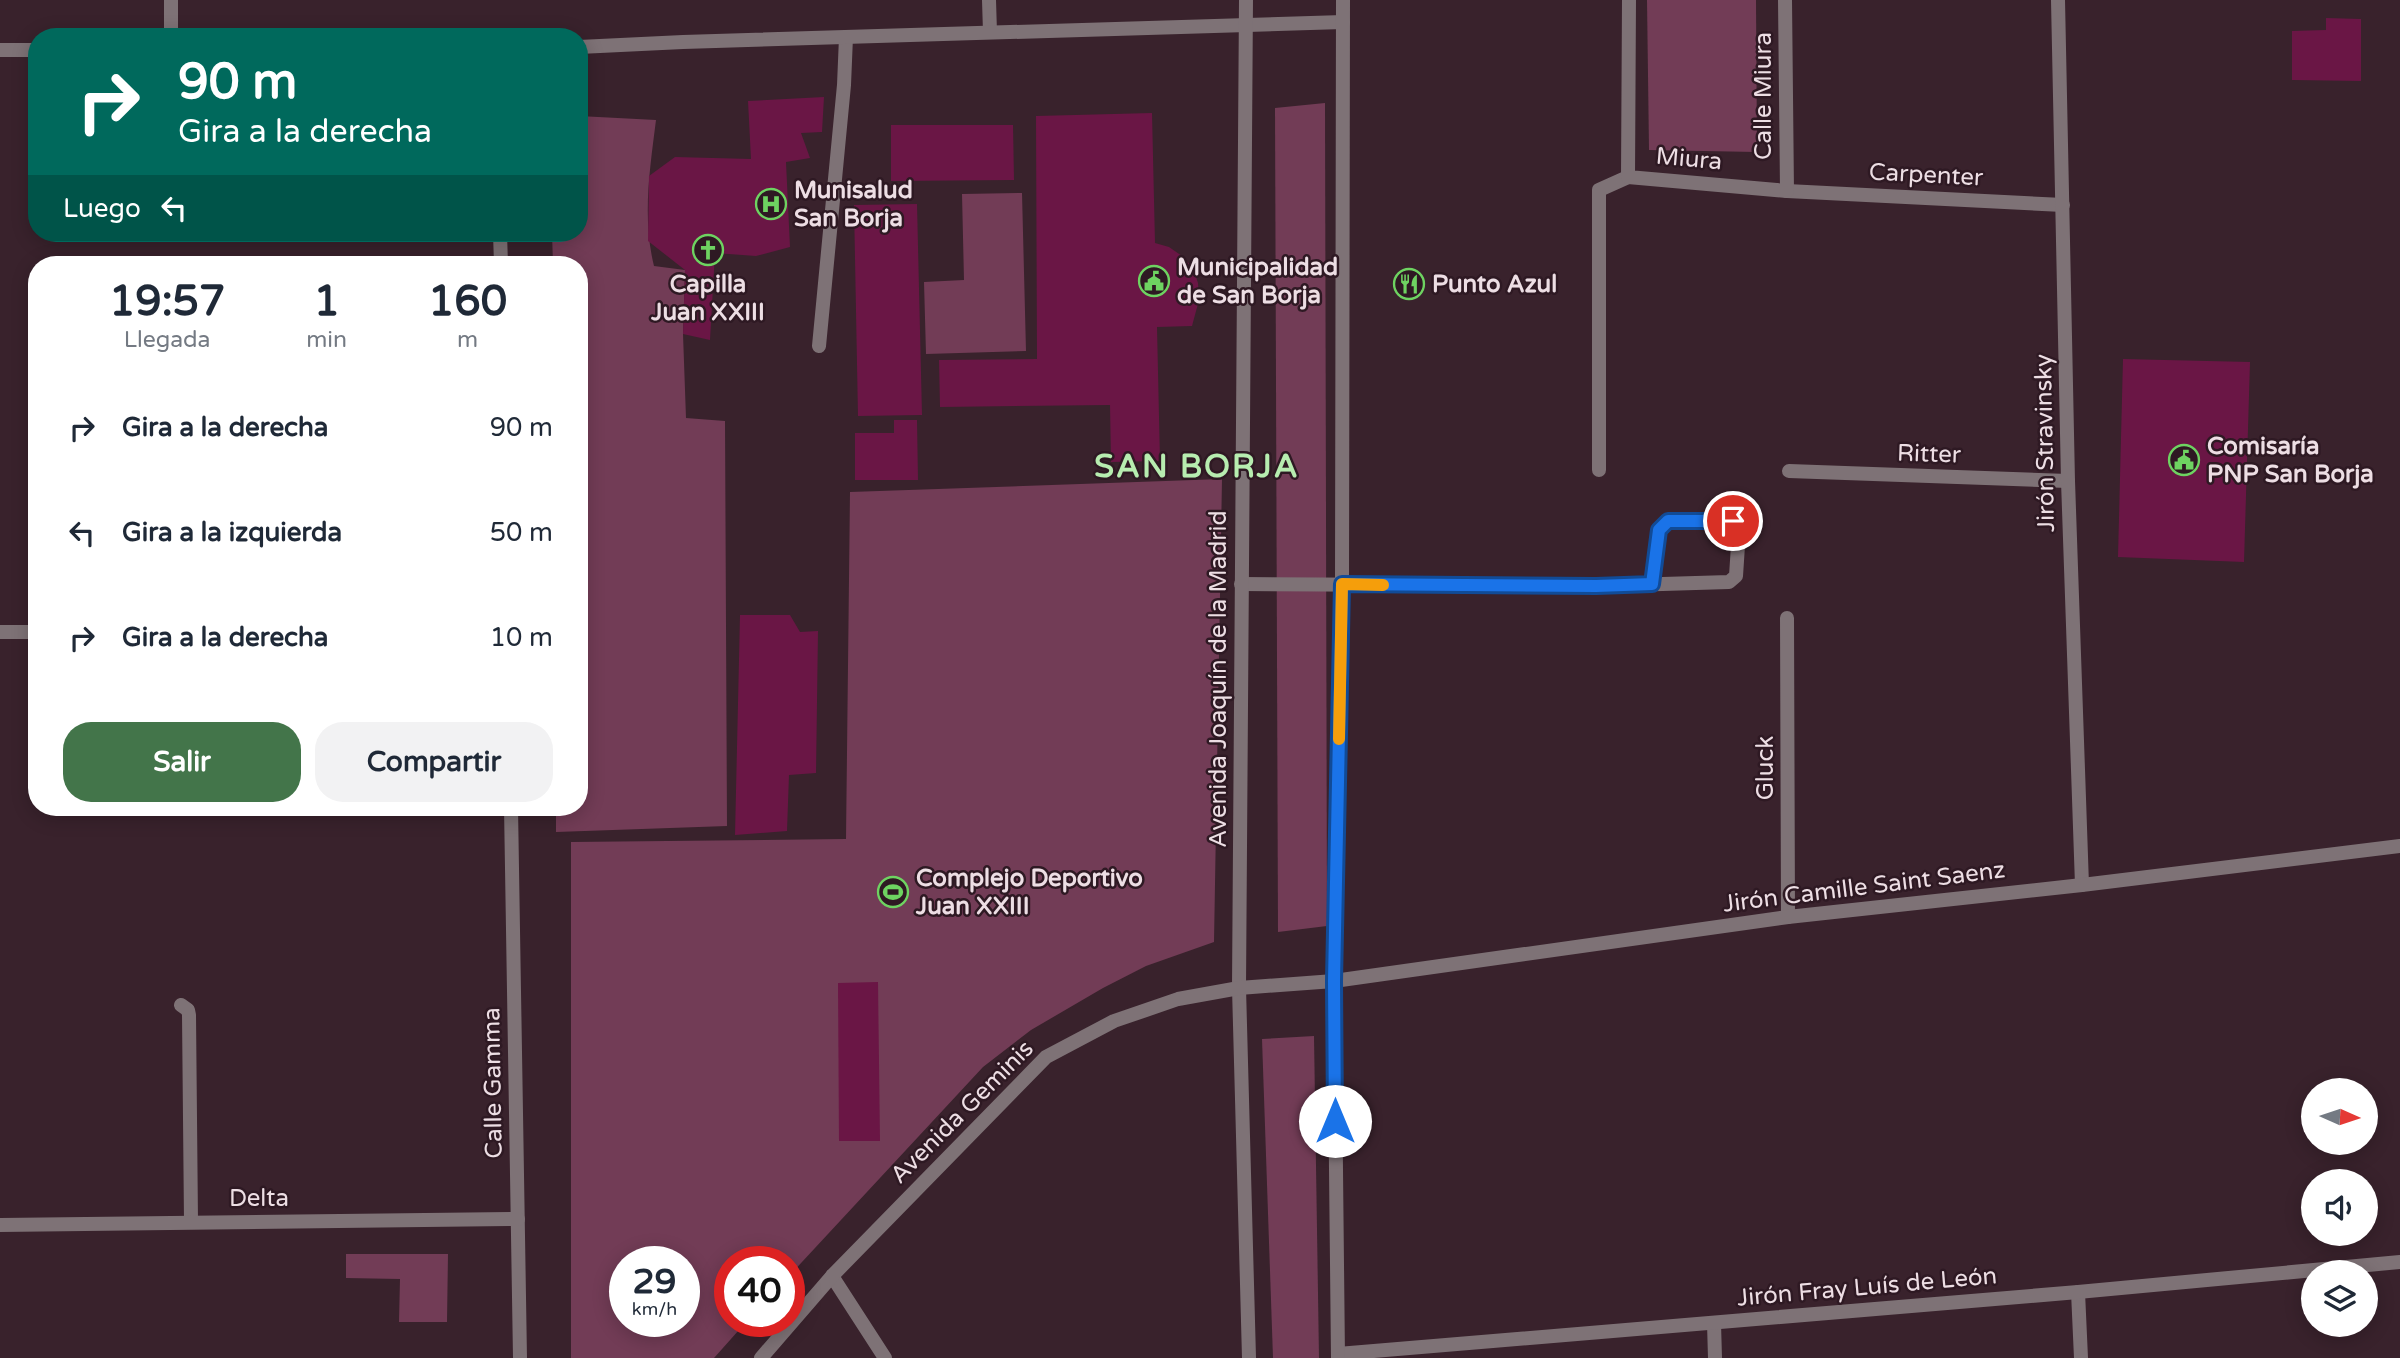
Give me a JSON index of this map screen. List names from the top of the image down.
{
  "streets": {
    "street": [
      "Calle Miura",
      "Miura",
      "Carpenter",
      "Jirón Stravinsky",
      "Ritter",
      "Avenida Joaquín de la Madrid",
      "Gluck",
      "Jirón Camille Saint Saenz",
      "Calle Gamma",
      "Avenida Geminis",
      "Delta",
      "Jirón Fray Luís de León"
    ]
  },
  "crossings": [
    ["Calle Miura", "Miura"],
    ["Calle Miura", "Carpenter"],
    ["Miura", "Carpenter"],
    ["Carpenter", "Jirón Stravinsky"],
    ["Jirón Stravinsky", "Ritter"],
    ["Jirón Stravinsky", "Jirón Camille Saint Saenz"],
    ["Avenida Joaquín de la Madrid", "Avenida Geminis"],
    ["Gluck", "Jirón Camille Saint Saenz"],
    ["Jirón Camille Saint Saenz", "Avenida Geminis"],
    ["Calle Gamma", "Delta"]
  ],
  "districts": ["SAN BORJA"],
  "places": {
    "hospital": ["Munisalud San Borja"],
    "church": ["Capilla Juan XXIII"],
    "public building": ["Municipalidad de San Borja", "Comisaría PNP San Borja"],
    "restaurant": ["Punto Azul"],
    "sports": ["Complejo Deportivo Juan XXIII"]
  },
  "north": "right",
  "page": {
    "turn": ["90 m", "Gira a la derecha"],
    "then": "Luego",
    "eta": [
      "19:57",
      "Llegada",
      "1",
      "min",
      "160",
      "m"
    ],
    "list": [
      {
        "name": "Gira a la derecha",
        "value": "90 m"
      },
      {
        "name": "Gira a la izquierda",
        "value": "50 m"
      },
      {
        "name": "Gira a la derecha",
        "value": "10 m"
      }
    ],
    "buttons": ["Salir", "Compartir"],
    "speed": "29 km/h",
    "limit": "40"
  }
}
